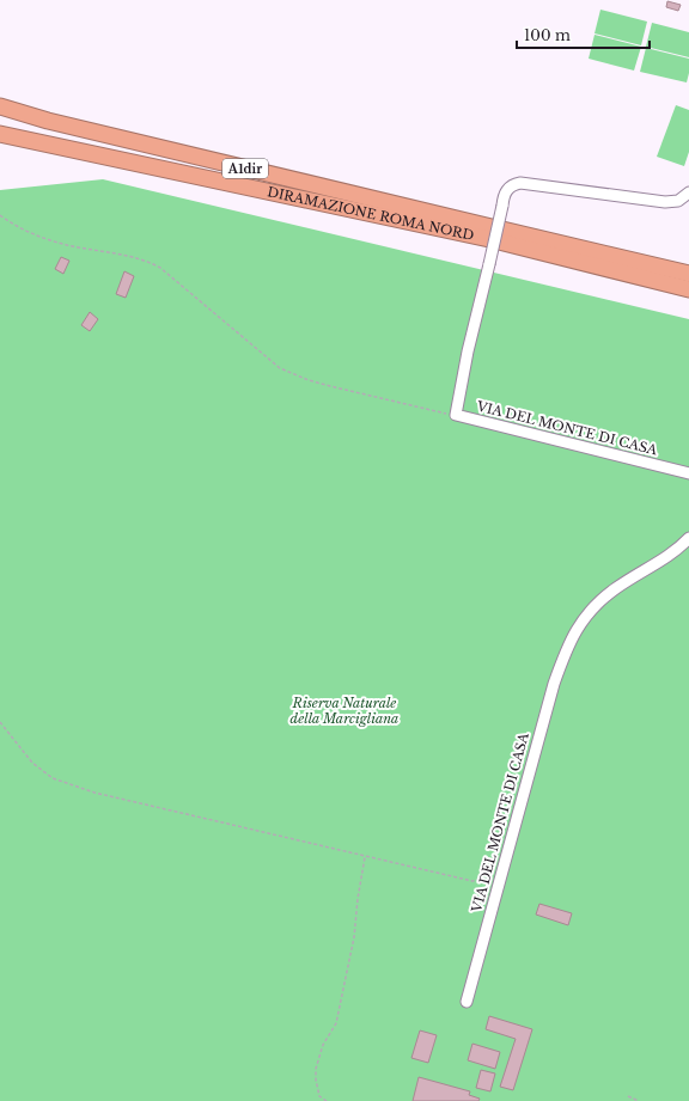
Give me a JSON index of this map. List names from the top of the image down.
{
  "streets": {
    "highway": ["A1dir", "DIRAMAZIONE ROMA NORD"],
    "street": ["VIA DEL MONTE DI CASA"]
  },
  "parks": ["Riserva Naturale della Marcigliana"],
  "scale_bar": "100 m"
}
